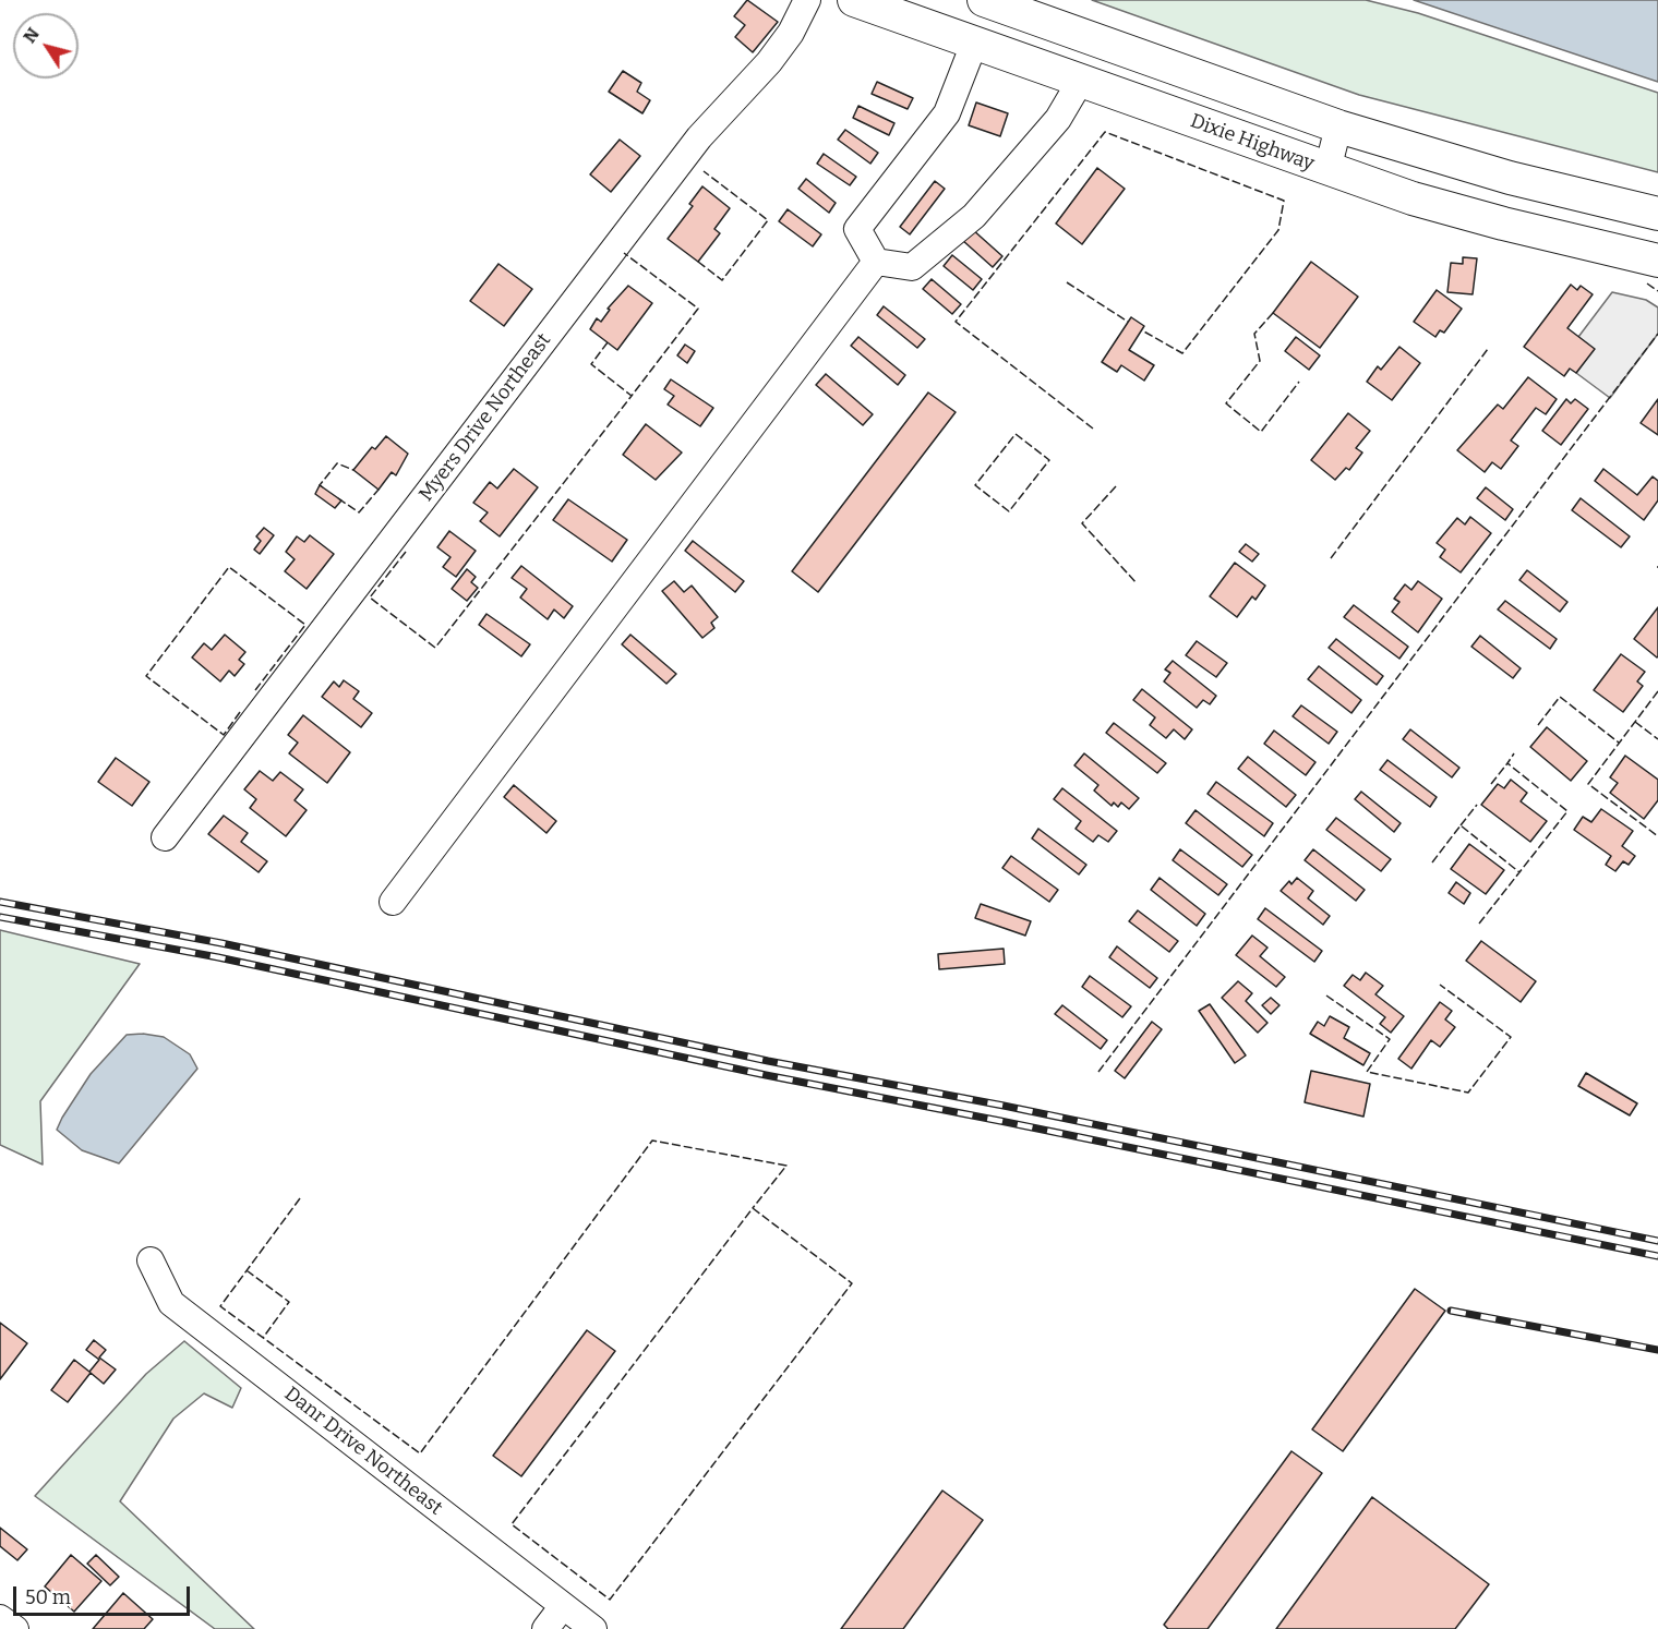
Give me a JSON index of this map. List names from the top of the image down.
{
  "streets": {
    "main road": ["Dixie Highway"],
    "street": ["Myers Drive Northeast", "Danr Drive Northeast"]
  },
  "scale_bar": "50 m",
  "north": "top left"
}
